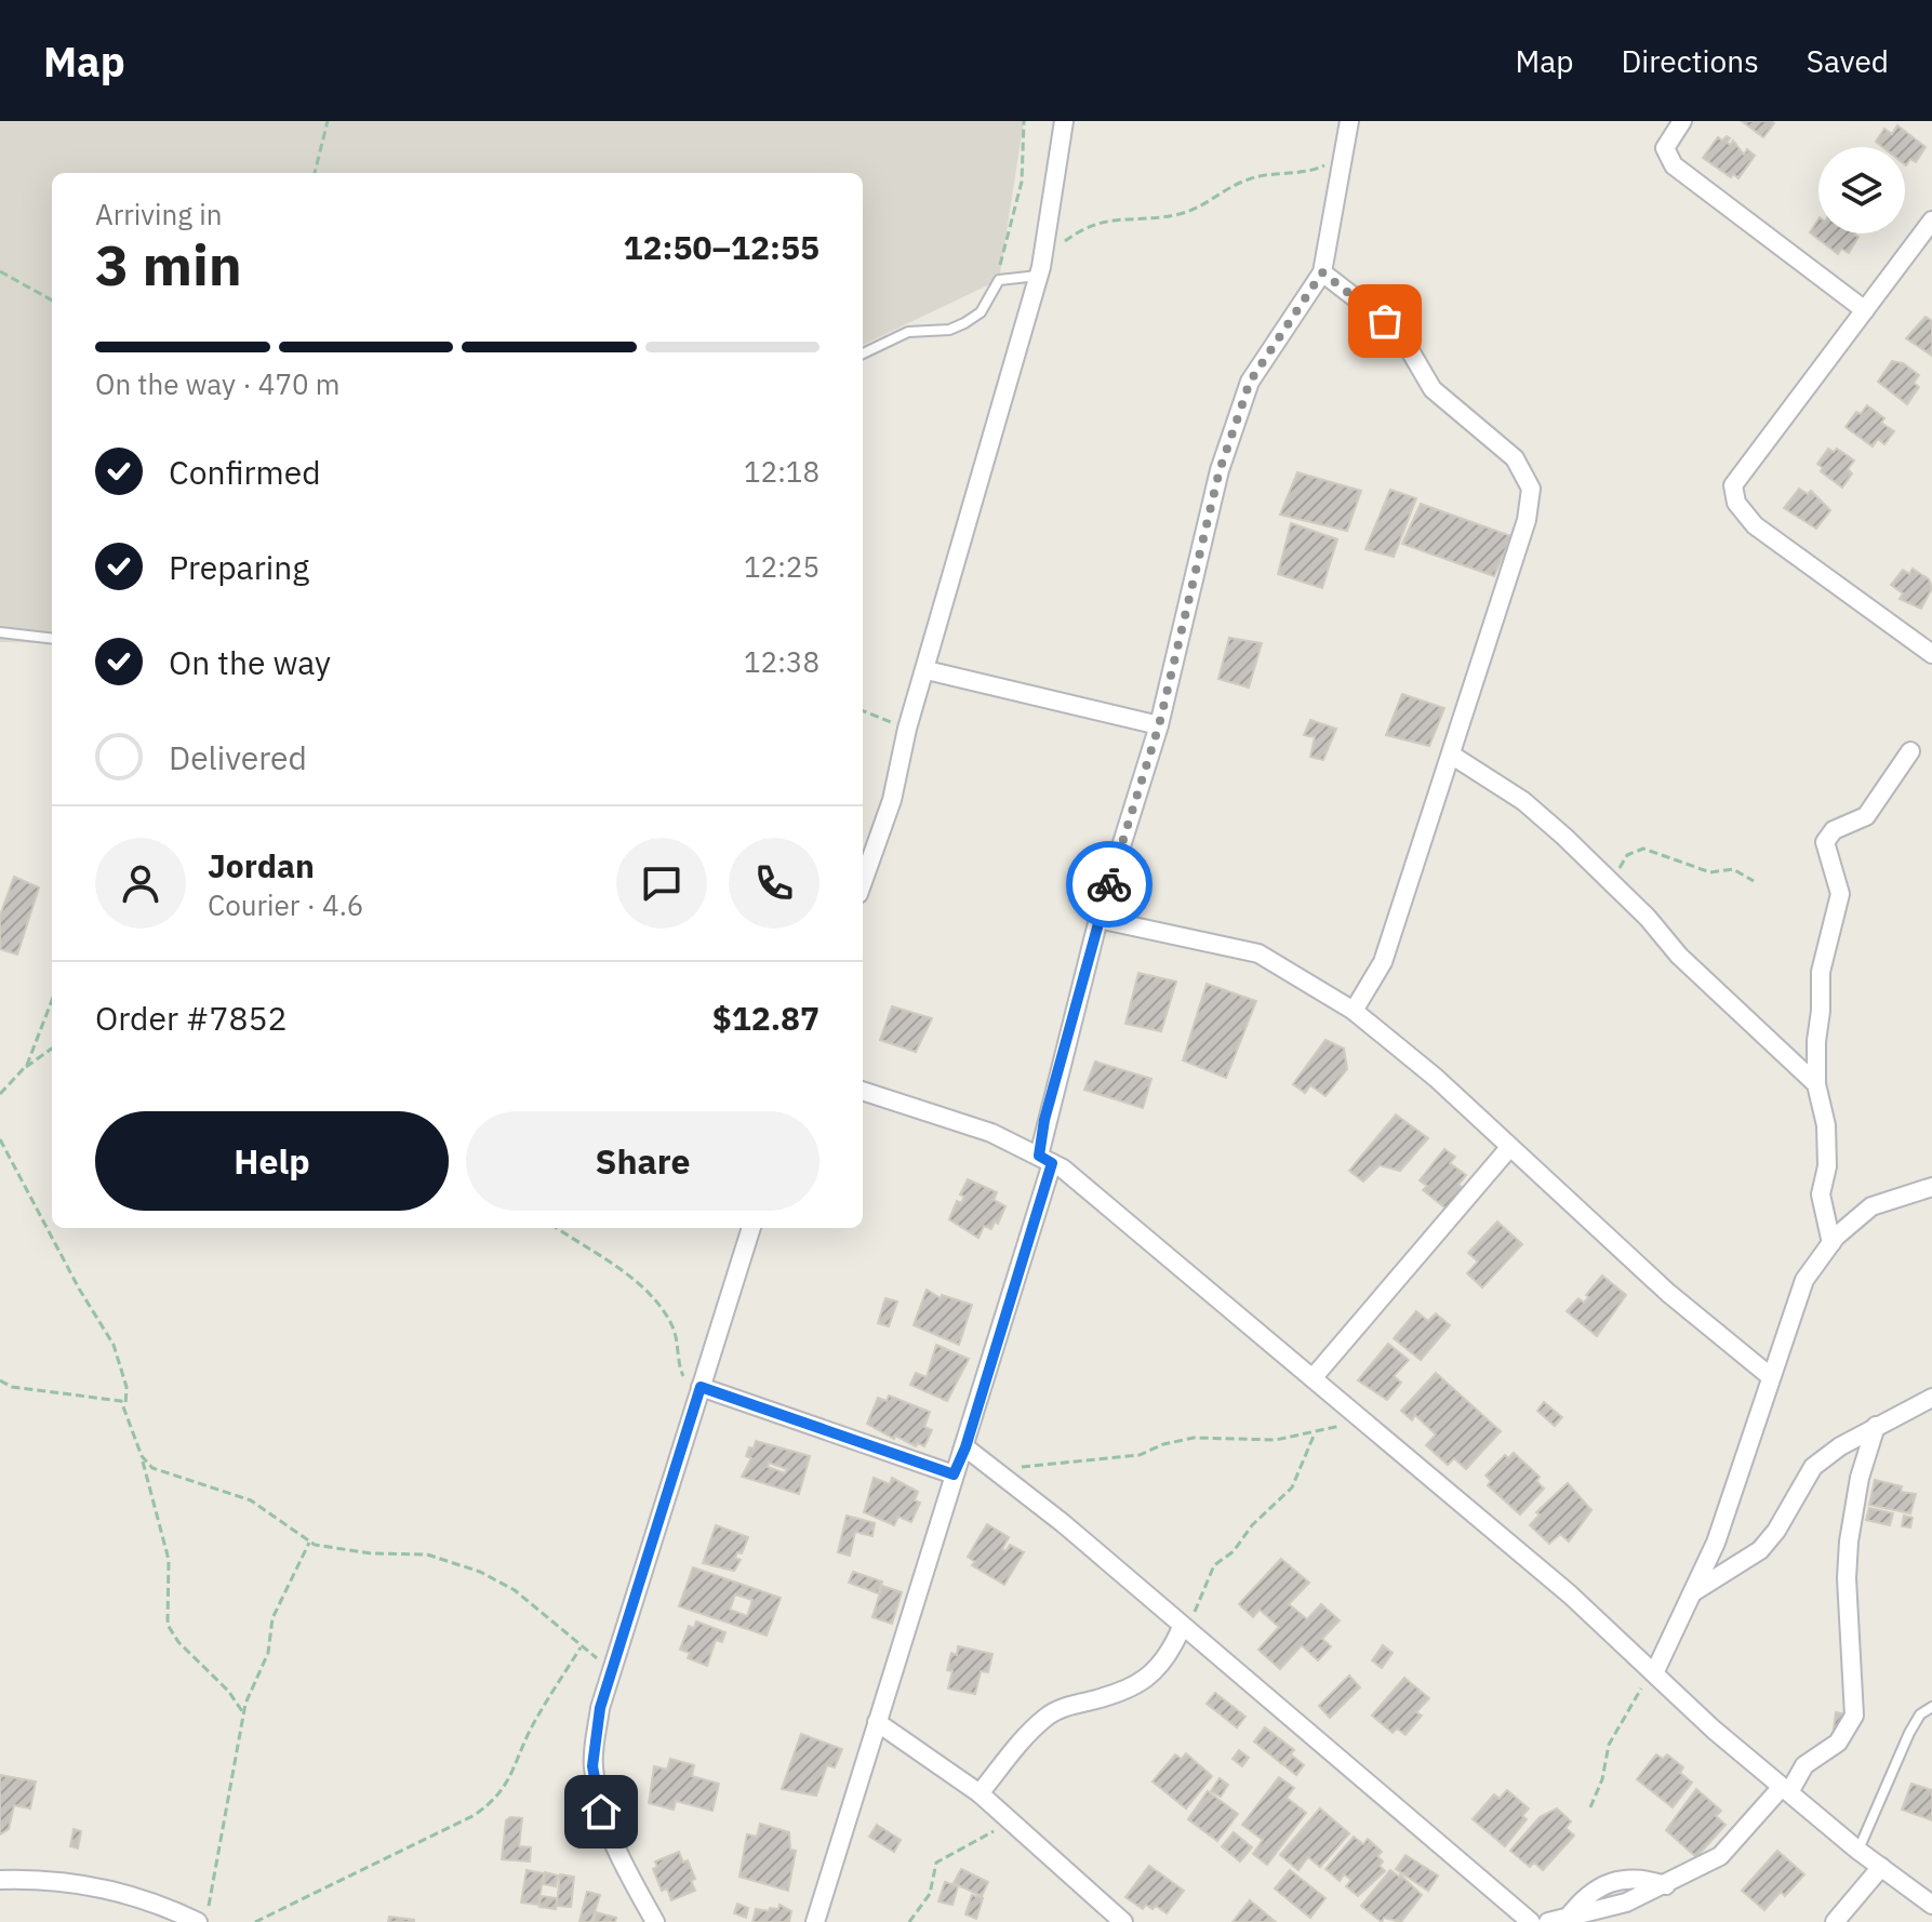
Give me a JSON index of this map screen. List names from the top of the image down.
{
  "page": {
    "header": "Map",
    "nav": ["Map", "Directions", "Saved"],
    "heading": ["3 min", "Arriving in", "12:50–12:55"],
    "panel": [
      "Jordan",
      "Courier · 4.6",
      "Order #7852",
      "$12.87"
    ],
    "bar": "On the way · 470 m",
    "list": [
      ["Confirmed", "12:18"],
      ["Preparing", "12:25"],
      ["On the way", "12:38"],
      "Delivered"
    ],
    "buttons": ["Help", "Share"]
  }
}
